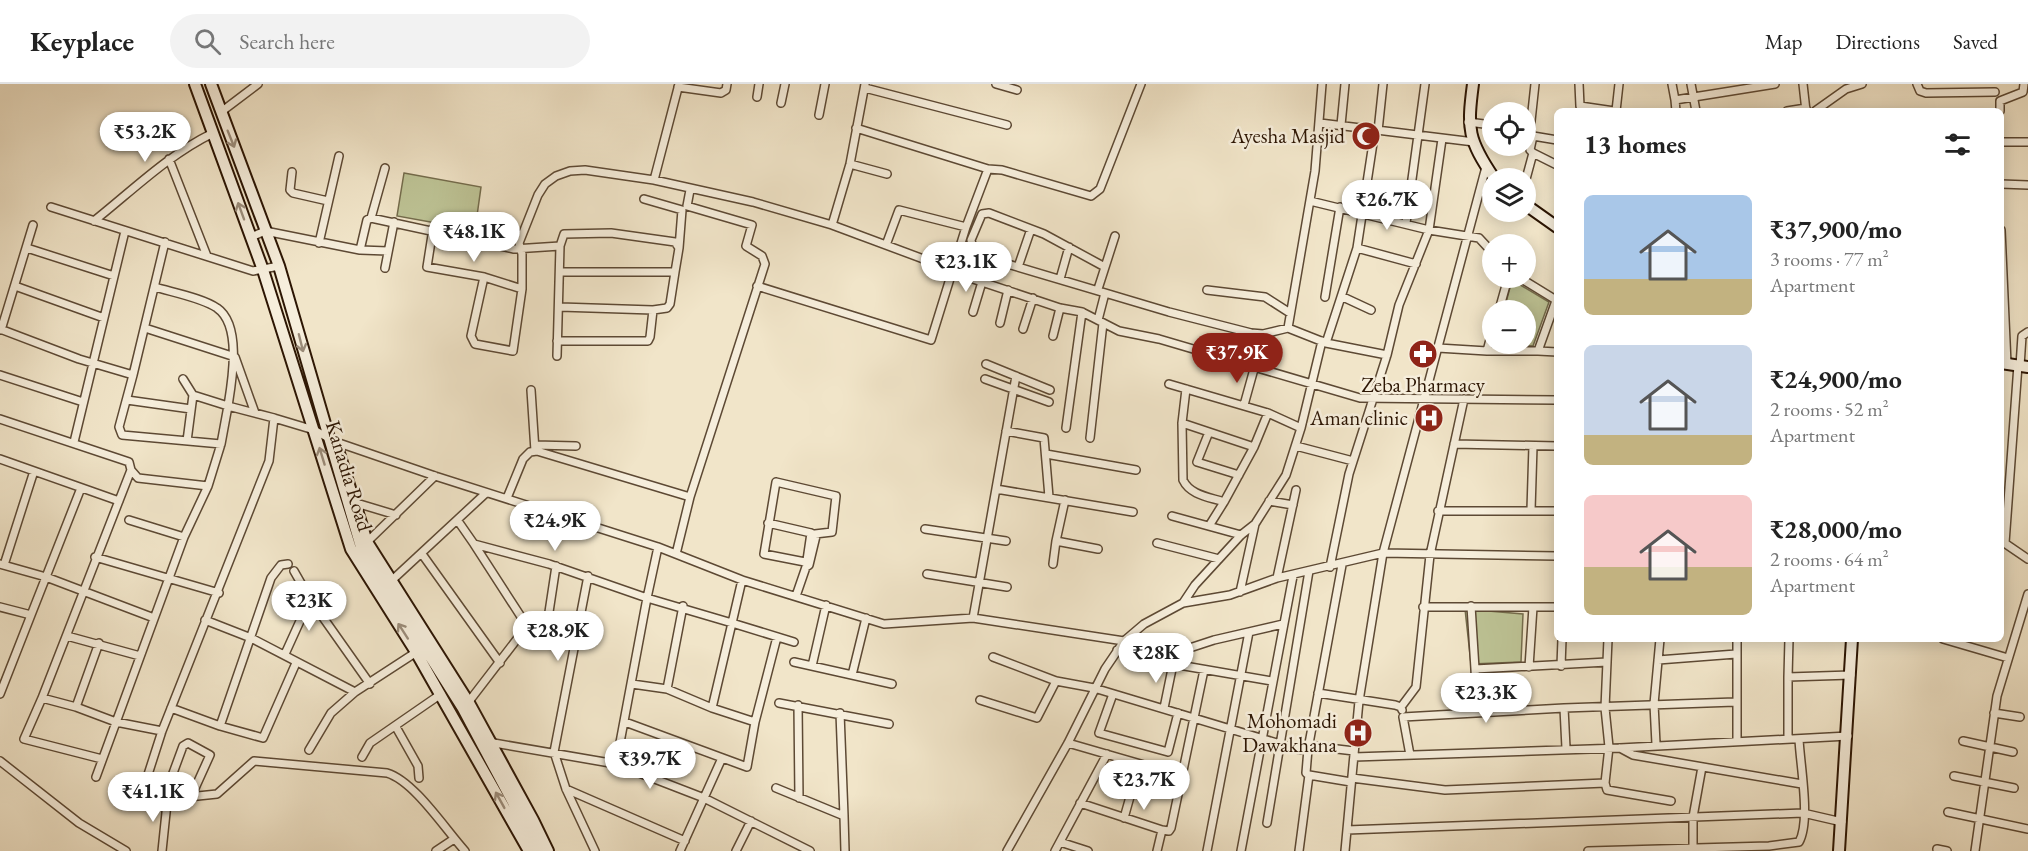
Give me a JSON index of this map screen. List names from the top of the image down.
{
  "streets": {
    "main road": ["Kanadia Road"]
  },
  "places": {
    "mosque": ["Ayesha Masjid"],
    "pharmacy": ["Zeba Pharmacy"],
    "hospital": ["Aman clinic", "Mohomadi Dawakhana"]
  },
  "page": {
    "header": "Keyplace",
    "search": "Search here",
    "nav": ["Map", "Directions", "Saved"],
    "map_buttons": ["+", "−"],
    "heading": "13 homes",
    "price": [
      "₹53.2K",
      "₹26.7K",
      "₹48.1K",
      "₹23.1K",
      "₹37.9K",
      "₹24.9K",
      "₹23K",
      "₹28.9K",
      "₹28K",
      "₹23.3K",
      "₹39.7K",
      "₹23.7K",
      "₹41.1K"
    ],
    "list": [
      {
        "name": "₹37,900/mo",
        "note": "3 rooms · 77 m² · Apartment"
      },
      {
        "name": "₹24,900/mo",
        "note": "2 rooms · 52 m² · Apartment"
      },
      {
        "name": "₹28,000/mo",
        "note": "2 rooms · 64 m² · Apartment"
      }
    ]
  }
}
